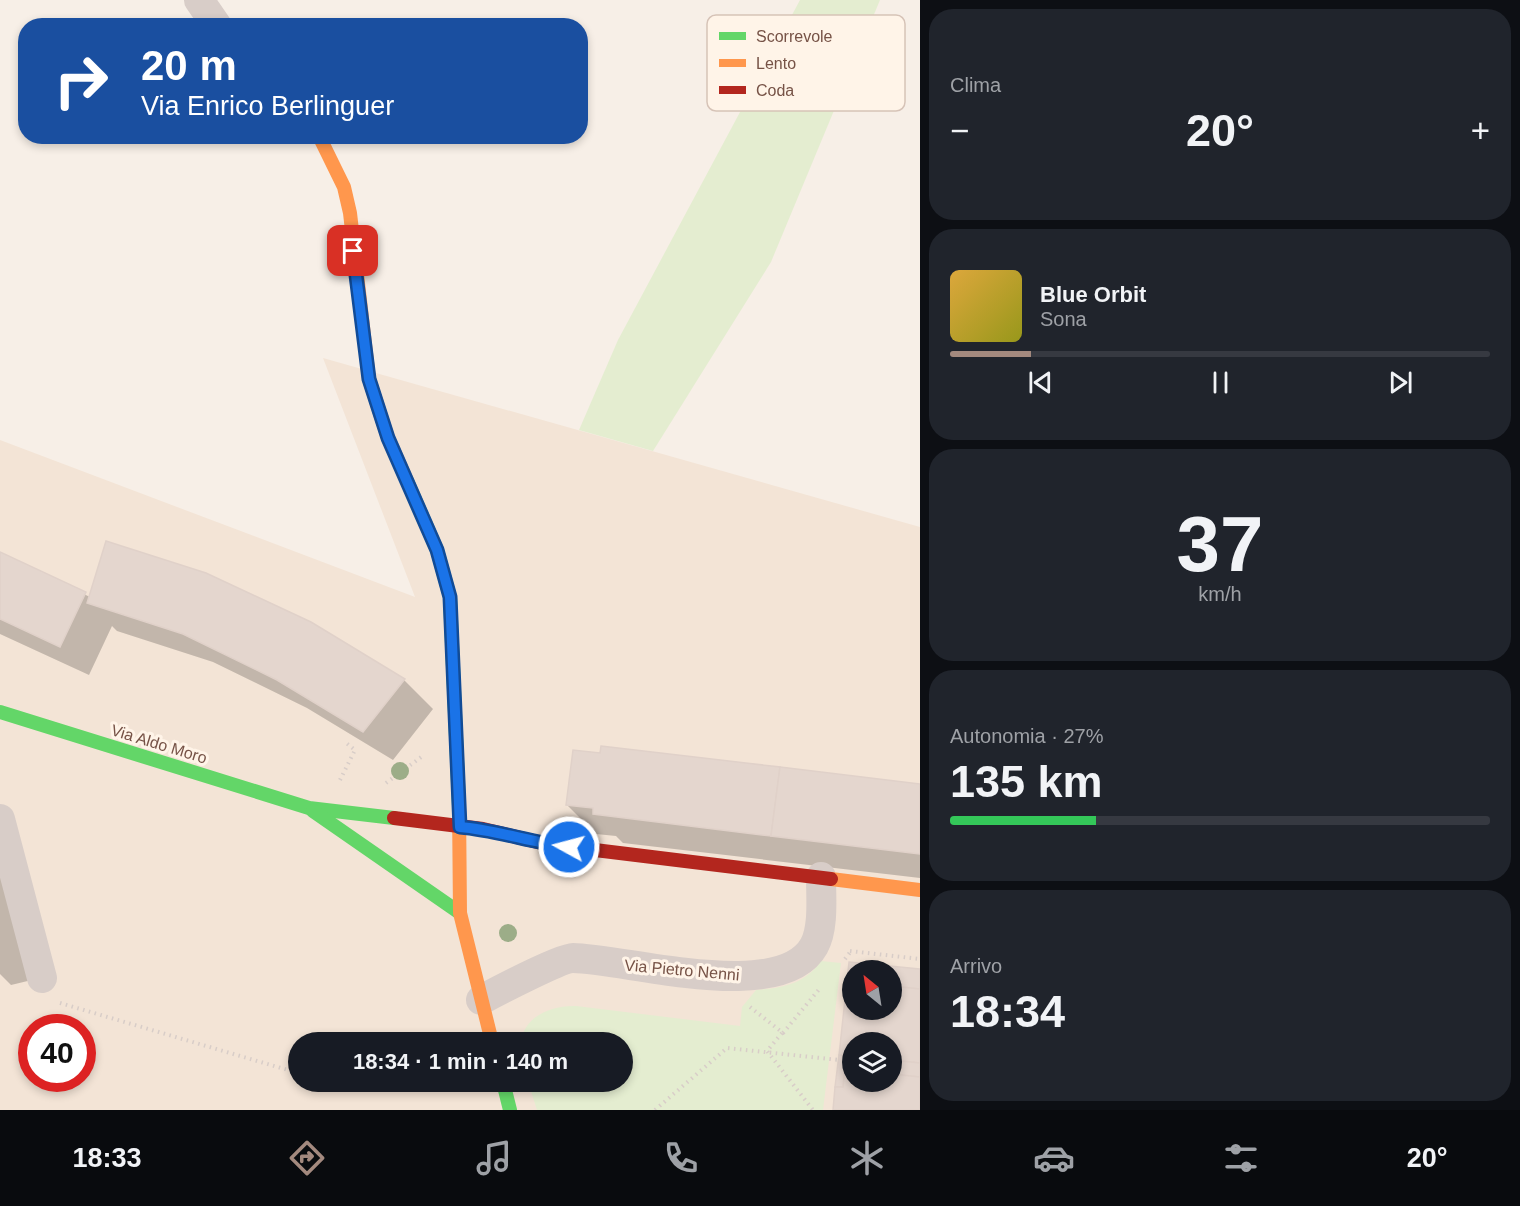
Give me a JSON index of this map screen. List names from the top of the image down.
{
  "streets": {
    "street": ["Via Aldo Moro", "Via Pietro Nenni"]
  },
  "legend": ["Scorrevole", "Lento", "Coda"],
  "north": "top left",
  "page": {
    "tile": [
      "Clima",
      ["37", "km/h"],
      ["Autonomia · 27%", "135 km"],
      ["Arrivo", "18:34"]
    ],
    "turn": ["20 m", "Via Enrico Berlinguer"],
    "heat": ["−", "20°", "+"],
    "song": ["Blue Orbit", "Sona"],
    "limit": "40",
    "trip": "18:34 · 1 min · 140 m",
    "tabs": ["18:33", "20°"]
  }
}
